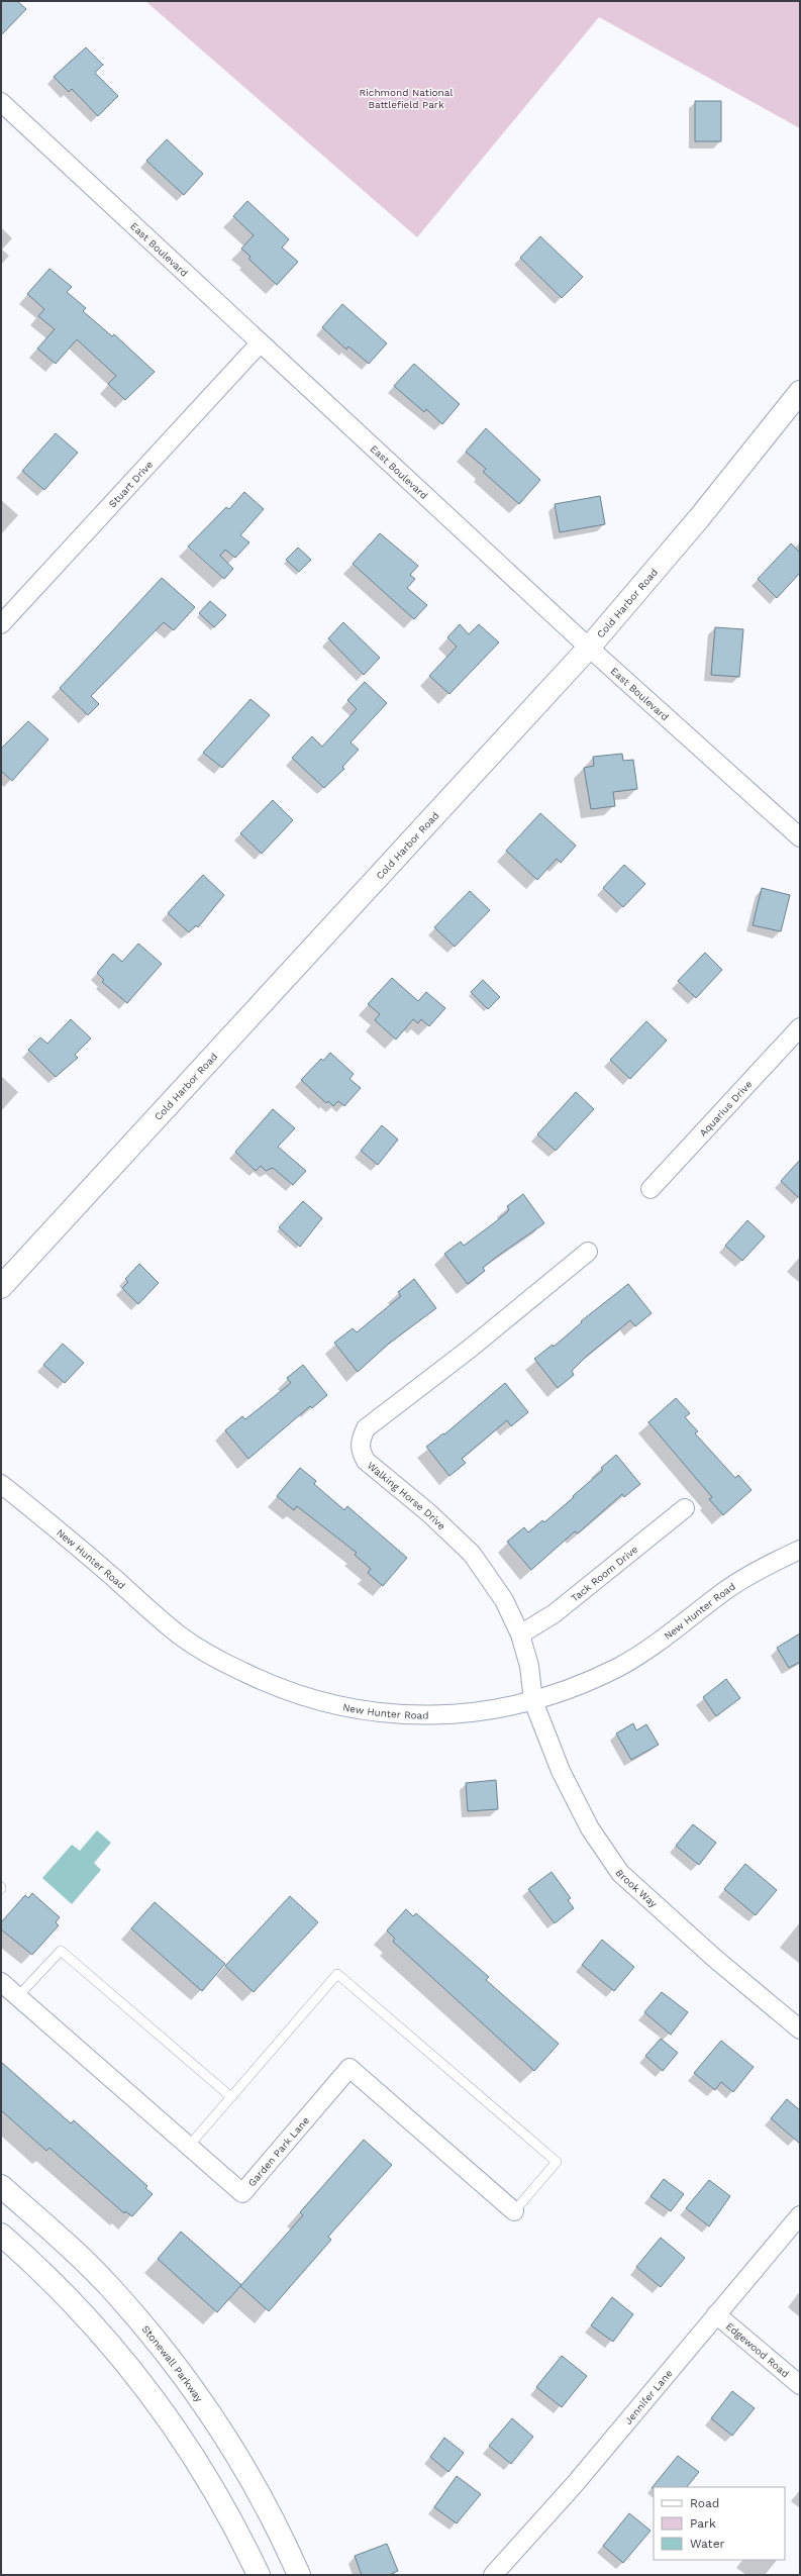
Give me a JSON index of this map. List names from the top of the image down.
{
  "streets": {
    "main road": ["Cold Harbor Road", "Stonewall Parkway"],
    "street": [
      "East Boulevard",
      "Stuart Drive",
      "Aquarius Drive",
      "Walking Horse Drive",
      "New Hunter Road",
      "Tack Room Drive",
      "Brook Way",
      "Garden Park Lane",
      "Edgewood Road",
      "Jennifer Lane"
    ]
  },
  "crossings": [
    ["East Boulevard", "Stuart Drive"],
    ["East Boulevard", "Cold Harbor Road"],
    ["Walking Horse Drive", "New Hunter Road"],
    ["Walking Horse Drive", "Tack Room Drive"],
    ["Walking Horse Drive", "Brook Way"],
    ["New Hunter Road", "Brook Way"],
    ["Edgewood Road", "Jennifer Lane"]
  ],
  "parks": ["Richmond National Battlefield Park"],
  "legend": ["Road", "Park", "Water"]
}
